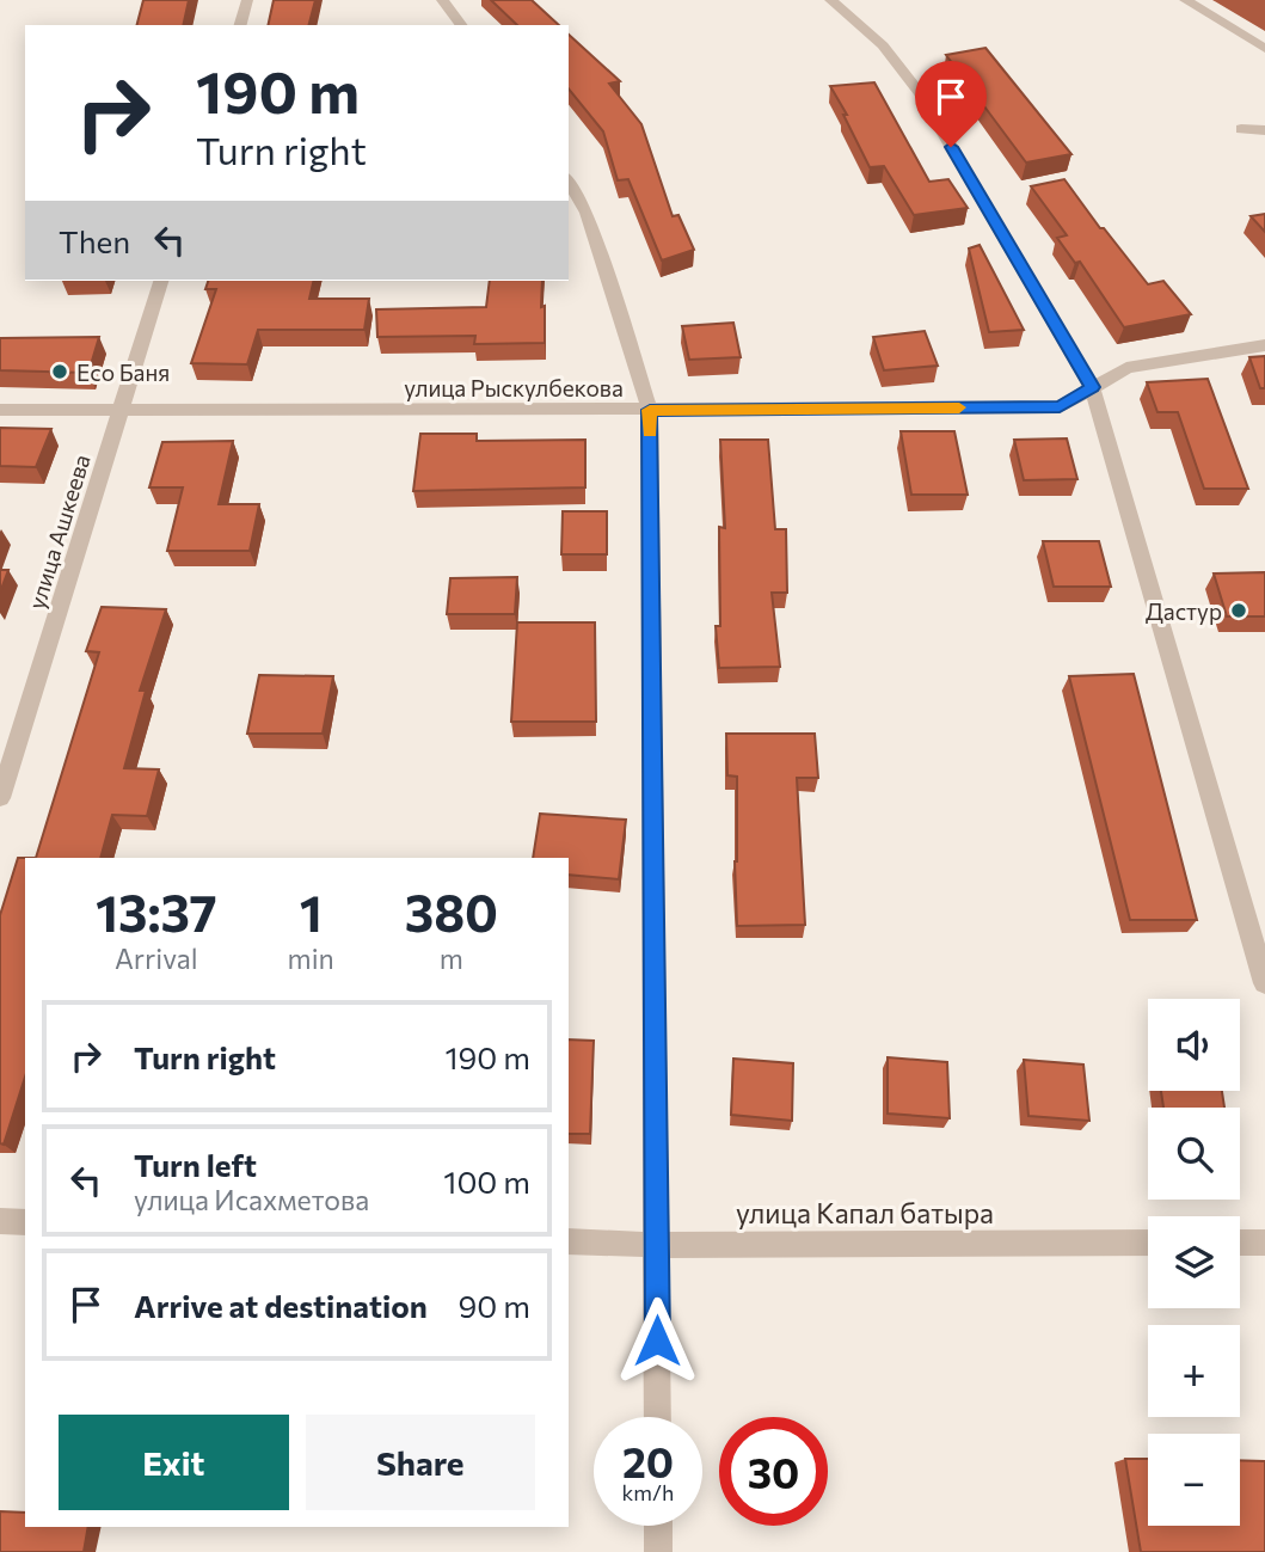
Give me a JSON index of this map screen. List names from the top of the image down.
{
  "streets": {
    "street": ["улица Рыскулбекова", "улица Ашкеева", "улица Капал батыра"]
  },
  "crossings": [
    ["улица Рыскулбекова", "улица Ашкеева"]
  ],
  "places": ["Eco Баня", "Дастур"],
  "page": {
    "turn": ["190 m", "Turn right"],
    "then": "Then",
    "eta": [
      "13:37",
      "Arrival",
      "1",
      "min",
      "380",
      "m"
    ],
    "map_buttons": ["+", "−"],
    "list": [
      {
        "name": "Turn right",
        "value": "190 m"
      },
      {
        "name": "Turn left",
        "note": "улица Исахметова",
        "value": "100 m"
      },
      {
        "name": "Arrive at destination",
        "value": "90 m"
      }
    ],
    "buttons": ["Exit", "Share"],
    "speed": "20 km/h",
    "limit": "30"
  }
}
